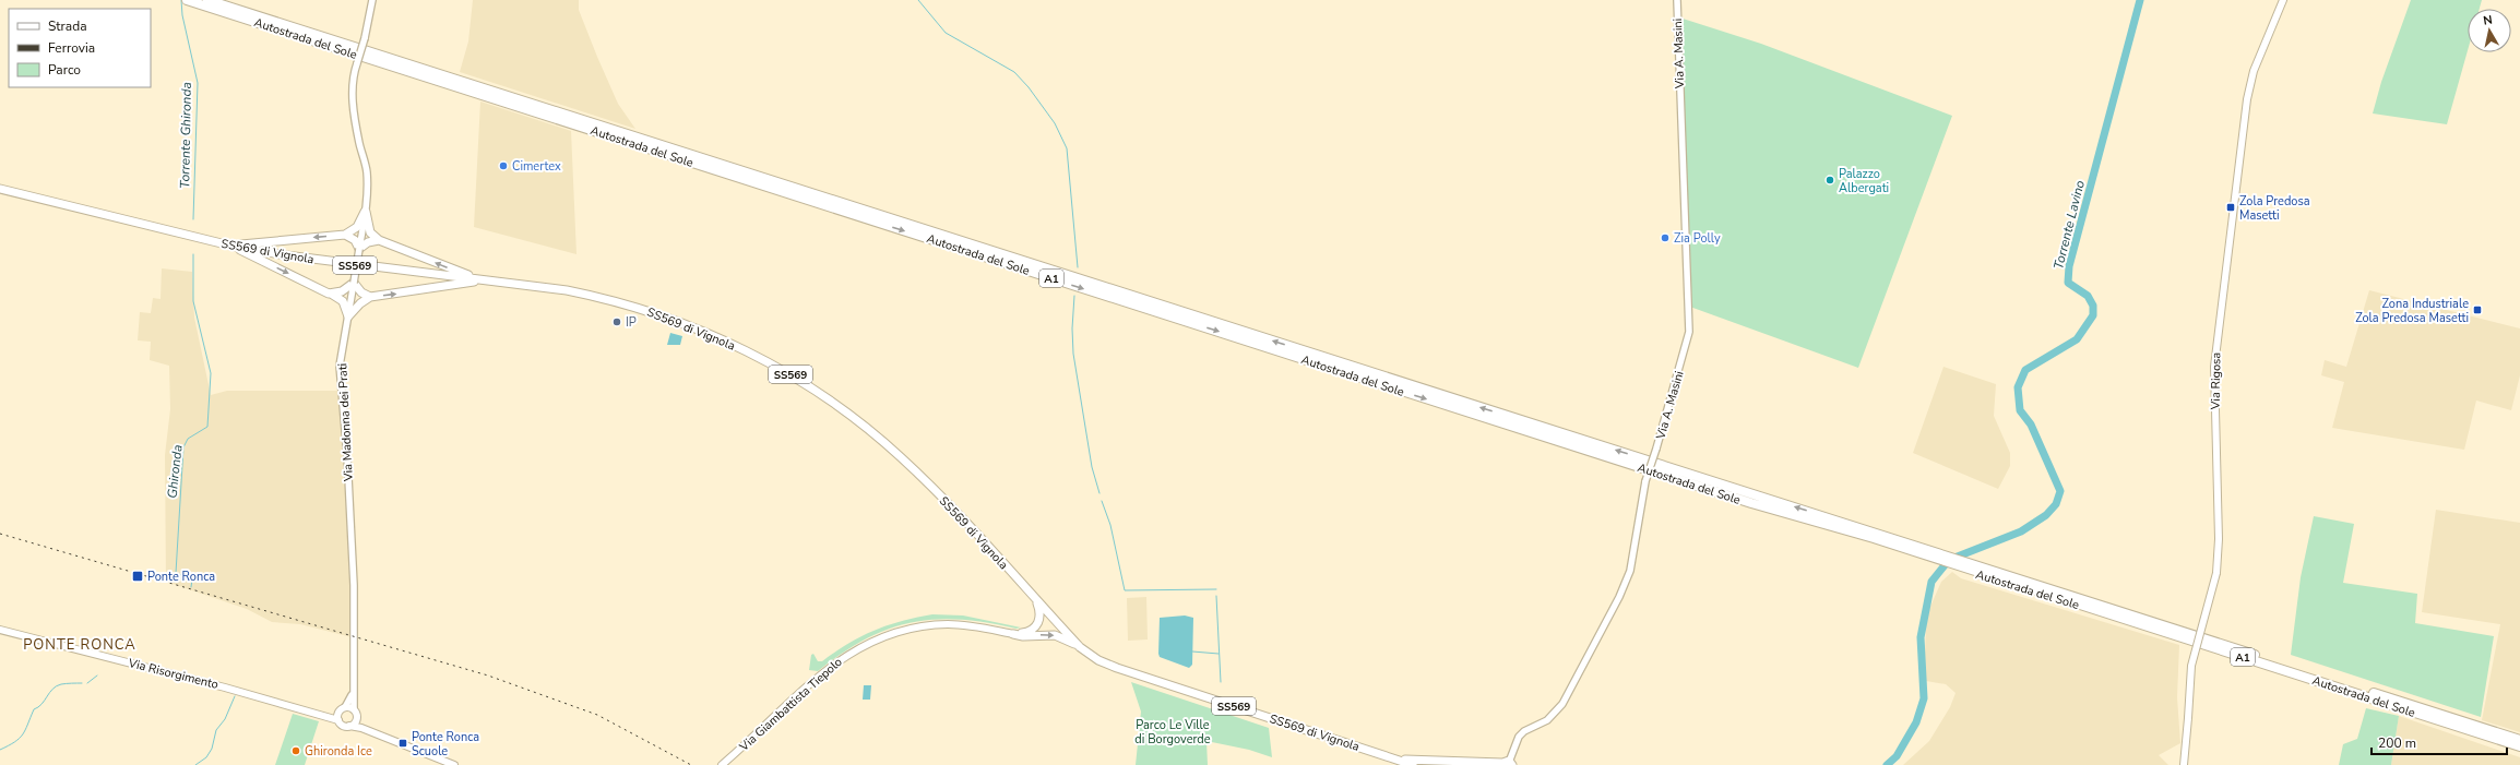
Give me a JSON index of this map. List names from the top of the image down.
{
  "streets": {
    "highway": [
      "Autostrada del Sole",
      "SS569 di Vignola",
      "SS569",
      "A1"
    ],
    "main road": ["Via Rigosa", "Via Risorgimento", "Via Giambattista Tiepolo"],
    "street": ["Via A. Masini", "Via Madonna dei Prati"]
  },
  "crossings": [
    ["SS569 di Vignola", "SS569"],
    ["SS569", "Via Madonna dei Prati"],
    ["SS569", "Via Giambattista Tiepolo"],
    ["Via Madonna dei Prati", "Via Risorgimento"]
  ],
  "districts": ["PONTE RONCA"],
  "water": ["Torrente Ghironda", "Torrente Lavino", "Ghironda"],
  "parks": ["Parco Le Ville di Borgoverde"],
  "places": {
    "other": [
      "Cimertex",
      "Palazzo Albergati",
      "Zia Polly",
      "IP",
      "Ghironda Ice"
    ],
    "transit": [
      "Zola Predosa Masetti",
      "Zona Industriale Zola Predosa Masetti",
      "Ponte Ronca",
      "Ponte Ronca Scuole"
    ]
  },
  "legend": ["Strada", "Ferrovia", "Parco"],
  "scale_bar": "200 m",
  "north": "top"
}
